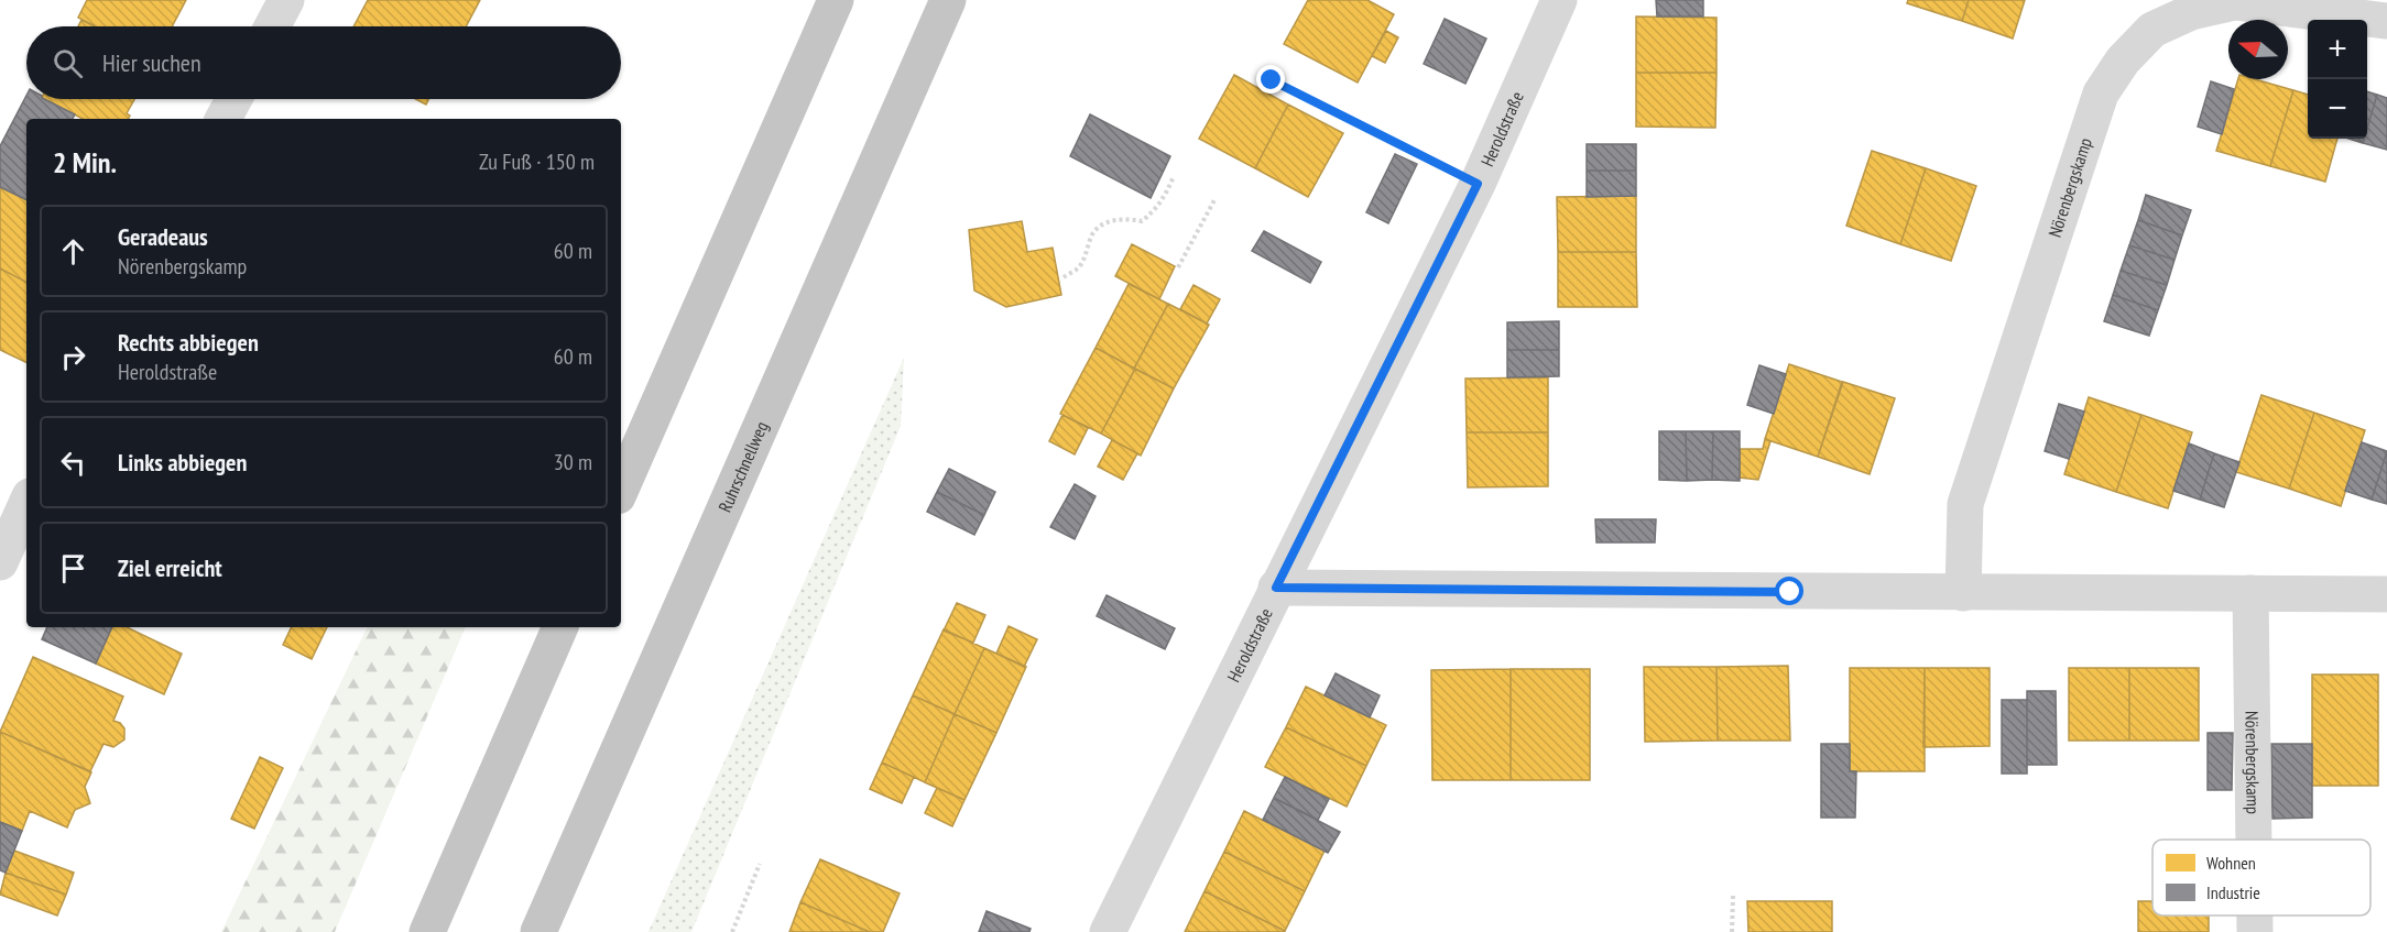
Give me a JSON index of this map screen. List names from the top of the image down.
{
  "streets": {
    "highway": ["Ruhrschnellweg"],
    "street": ["Heroldstraße", "Nörenbergskamp"]
  },
  "legend": ["Wohnen", "Industrie"],
  "north": "left",
  "page": {
    "map_buttons": ["+", "−"],
    "search": "Hier suchen",
    "heading": ["2 Min.", "Zu Fuß · 150 m"],
    "list": [
      ["Geradeaus", "Nörenbergskamp", "60 m"],
      ["Rechts abbiegen", "Heroldstraße", "60 m"],
      ["Links abbiegen", "30 m"],
      "Ziel erreicht"
    ]
  }
}
